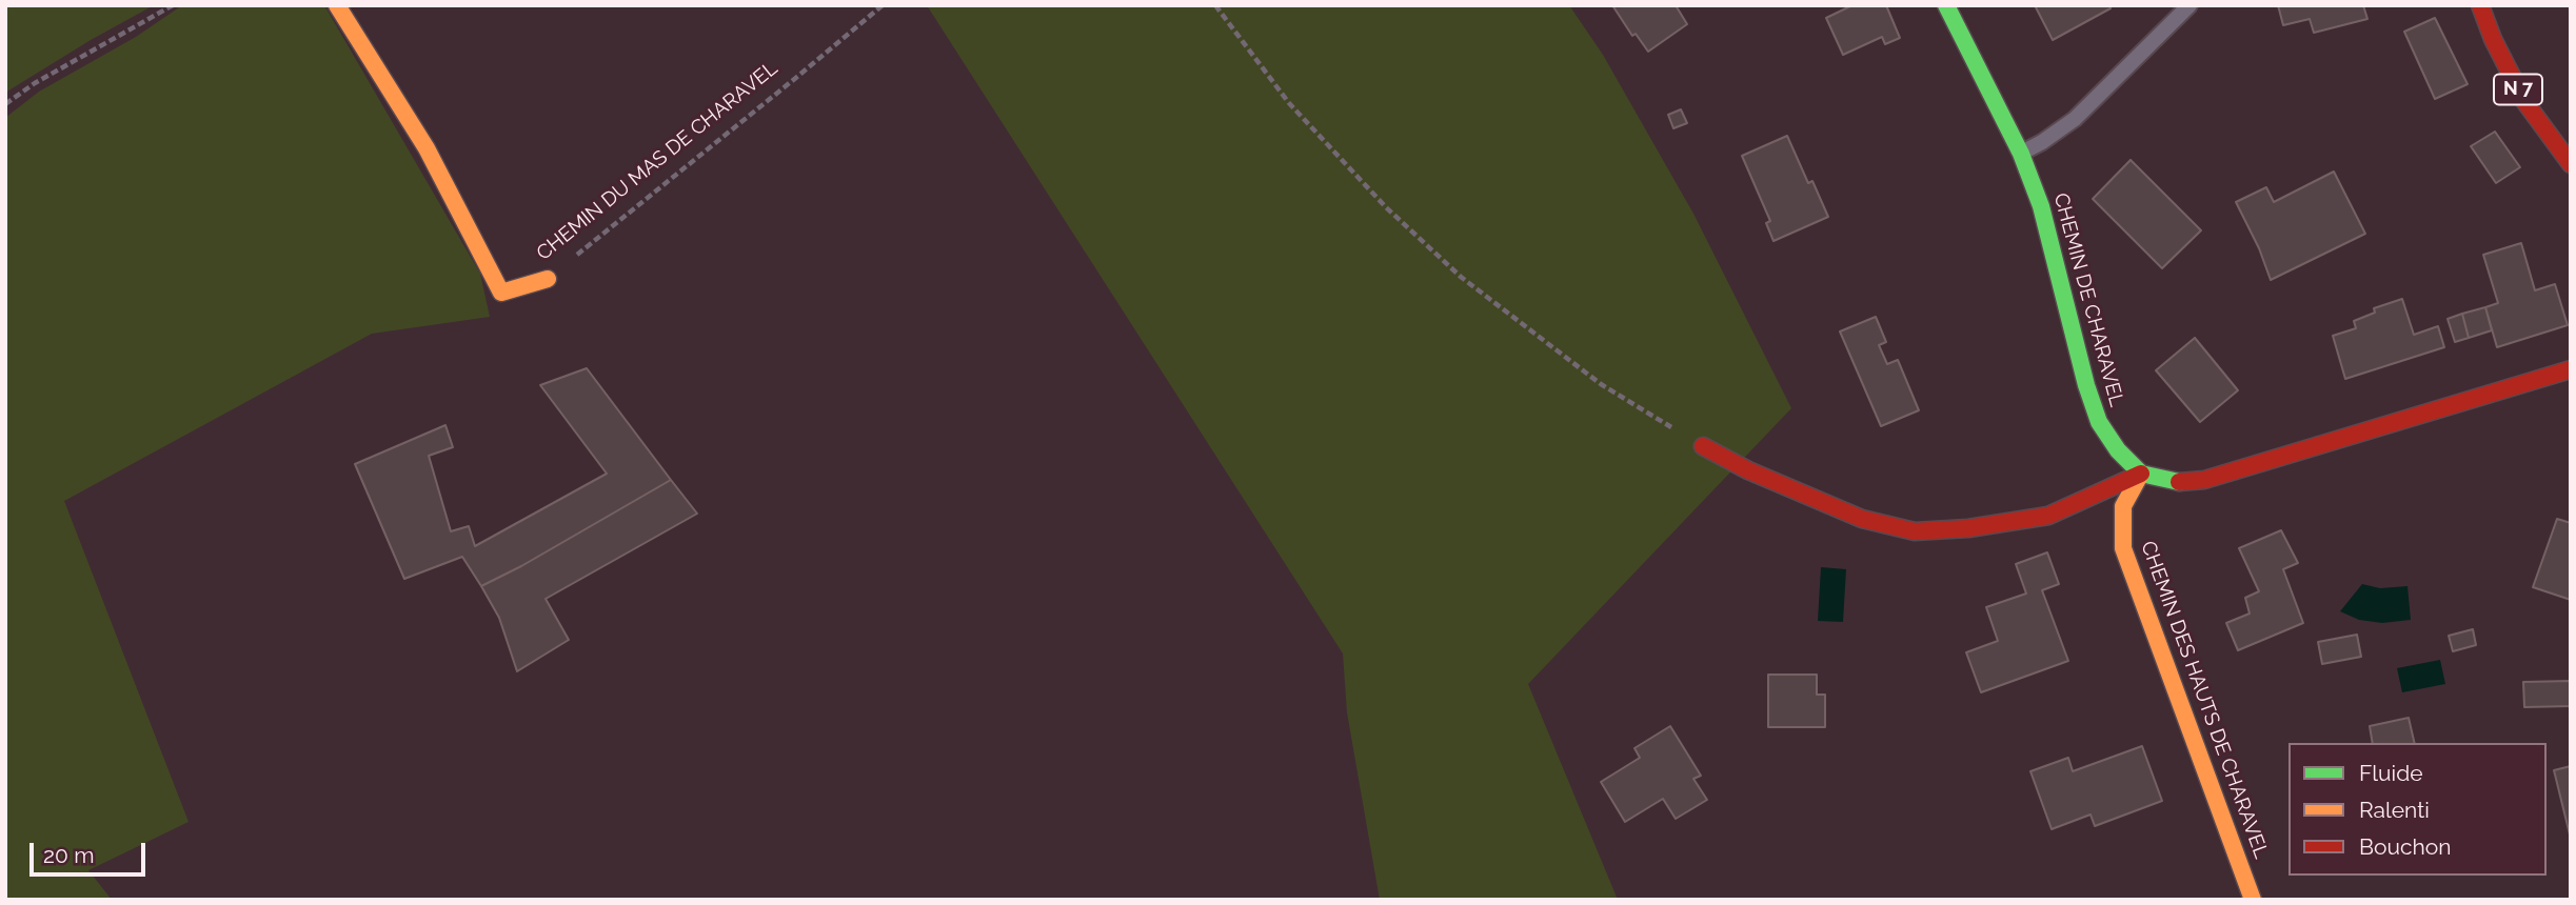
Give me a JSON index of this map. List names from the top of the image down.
{
  "streets": {
    "street": [
      "N 7",
      "CHEMIN DU MAS DE CHARAVEL",
      "CHEMIN DE CHARAVEL",
      "CHEMIN DES HAUTS DE CHARAVEL"
    ]
  },
  "crossings": [
    ["CHEMIN DE CHARAVEL", "CHEMIN DES HAUTS DE CHARAVEL"]
  ],
  "legend": ["Fluide", "Ralenti", "Bouchon"],
  "scale_bar": "20 m"
}
